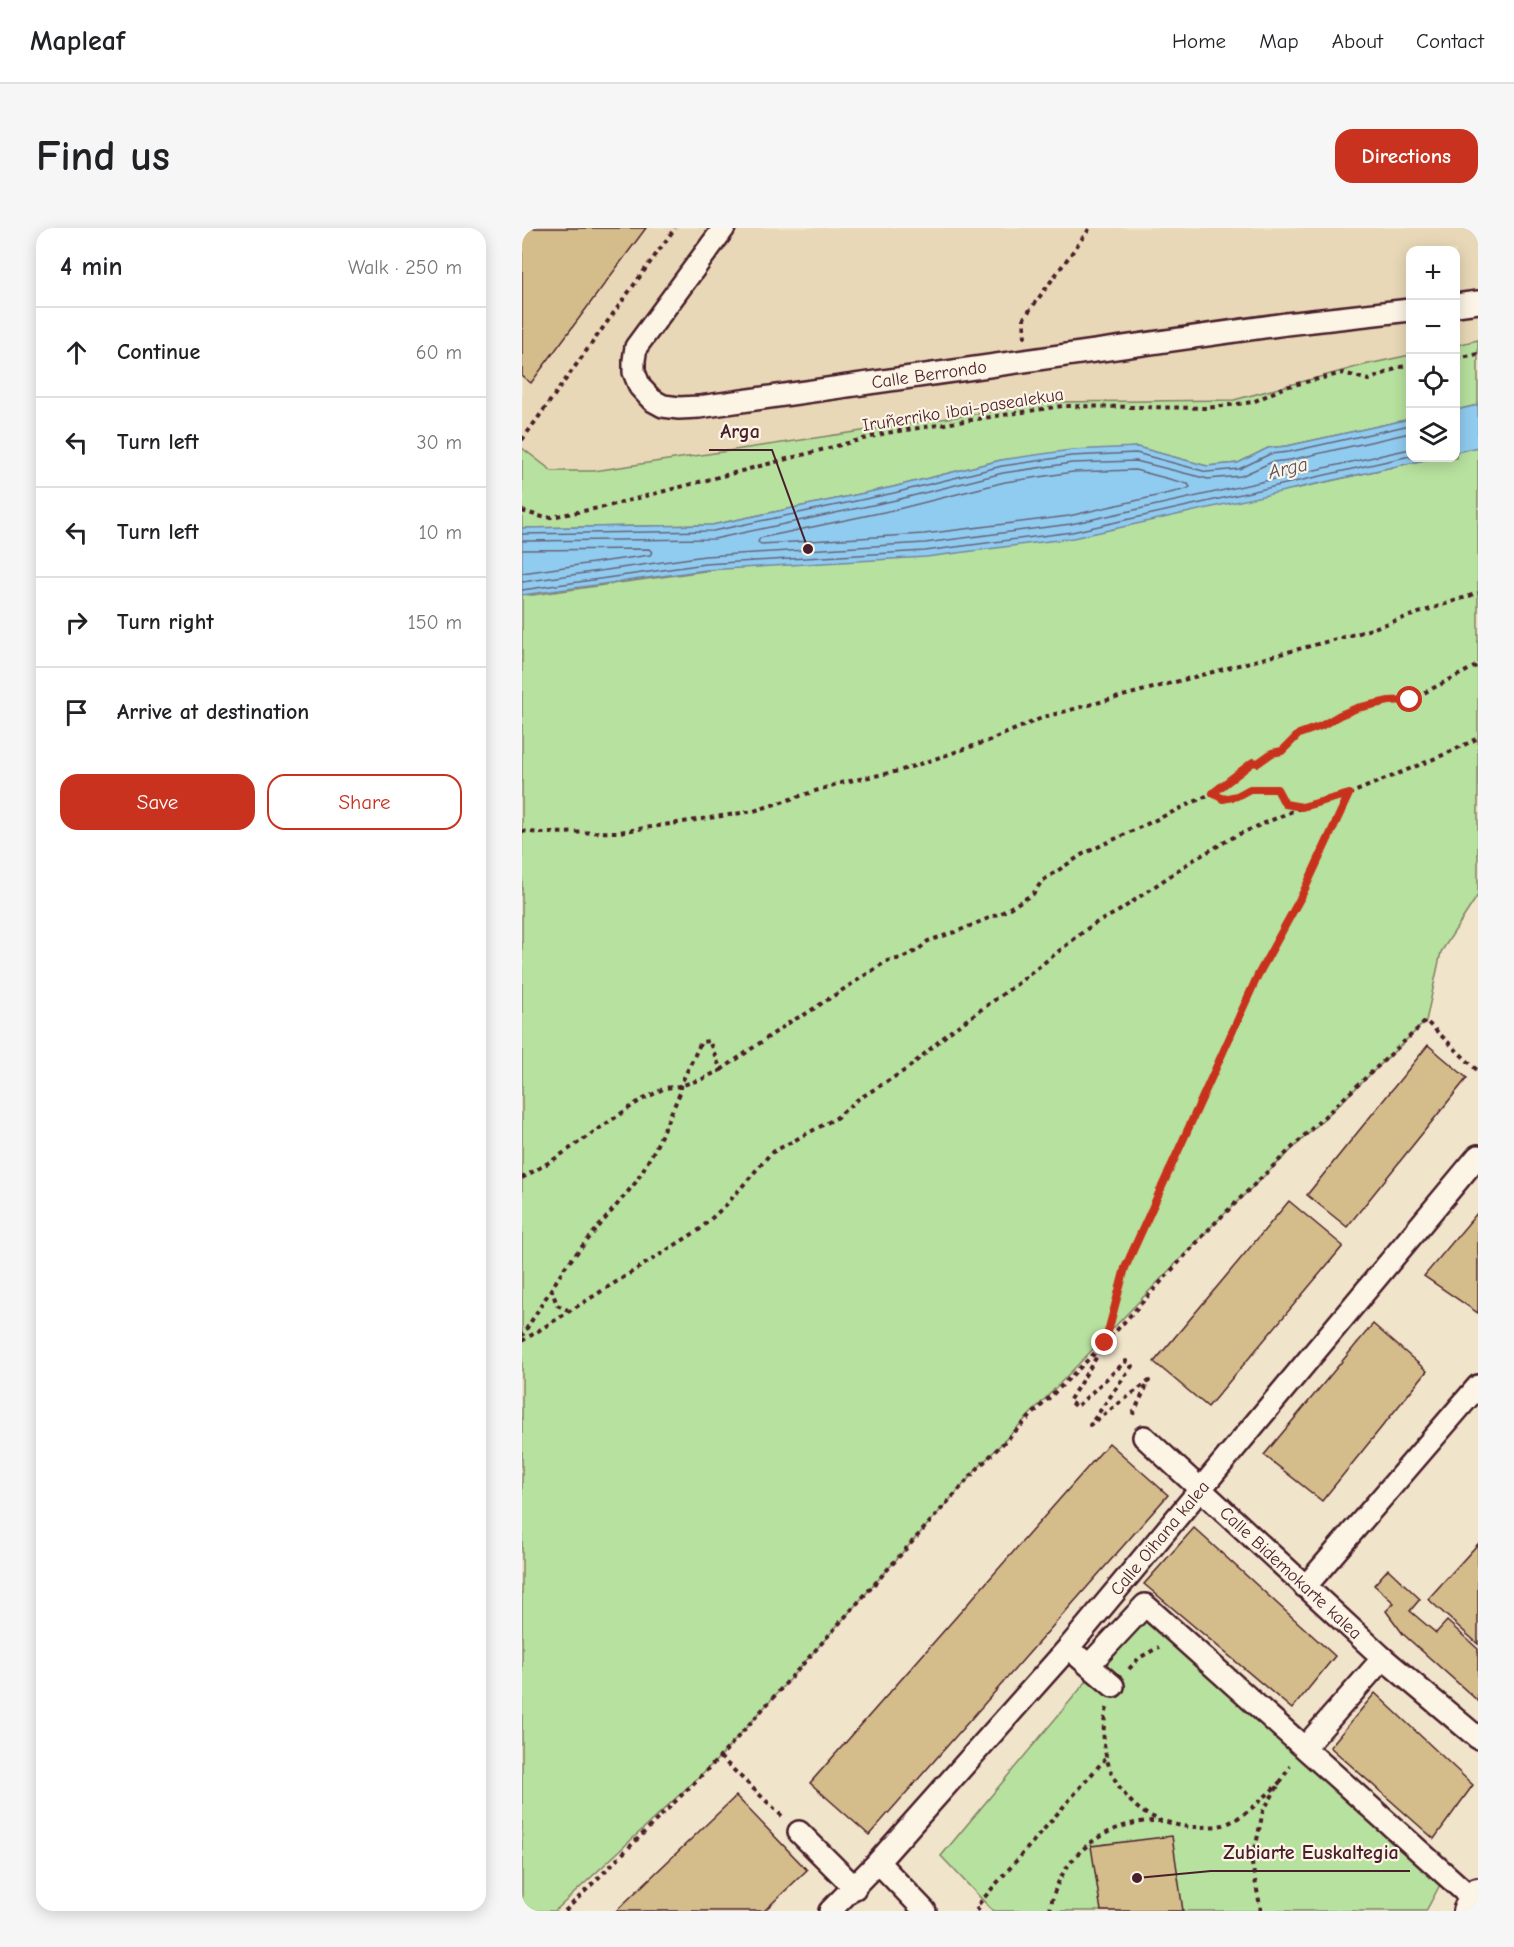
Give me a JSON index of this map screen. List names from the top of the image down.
{
  "streets": {
    "street": ["Calle Berrondo", "Calle Oihana kalea", "Calle Bidemokarte kalea"],
    "path": ["Iruñerriko ibai-pasealekua"]
  },
  "crossings": [
    ["Calle Oihana kalea", "Calle Bidemokarte kalea"]
  ],
  "water": ["Arga"],
  "places": ["Arga", "Zubiarte Euskaltegia"],
  "page": {
    "header": "Mapleaf",
    "nav": [
      "Home",
      "Map",
      "About",
      "Contact"
    ],
    "buttons": [
      "Directions",
      ["Save", "Share"]
    ],
    "title": "Find us",
    "heading": ["4 min", "Walk · 250 m"],
    "map_buttons": ["+", "−"],
    "list": [
      ["Continue", "60 m"],
      ["Turn left", "30 m"],
      ["Turn left", "10 m"],
      ["Turn right", "150 m"],
      "Arrive at destination"
    ]
  }
}
